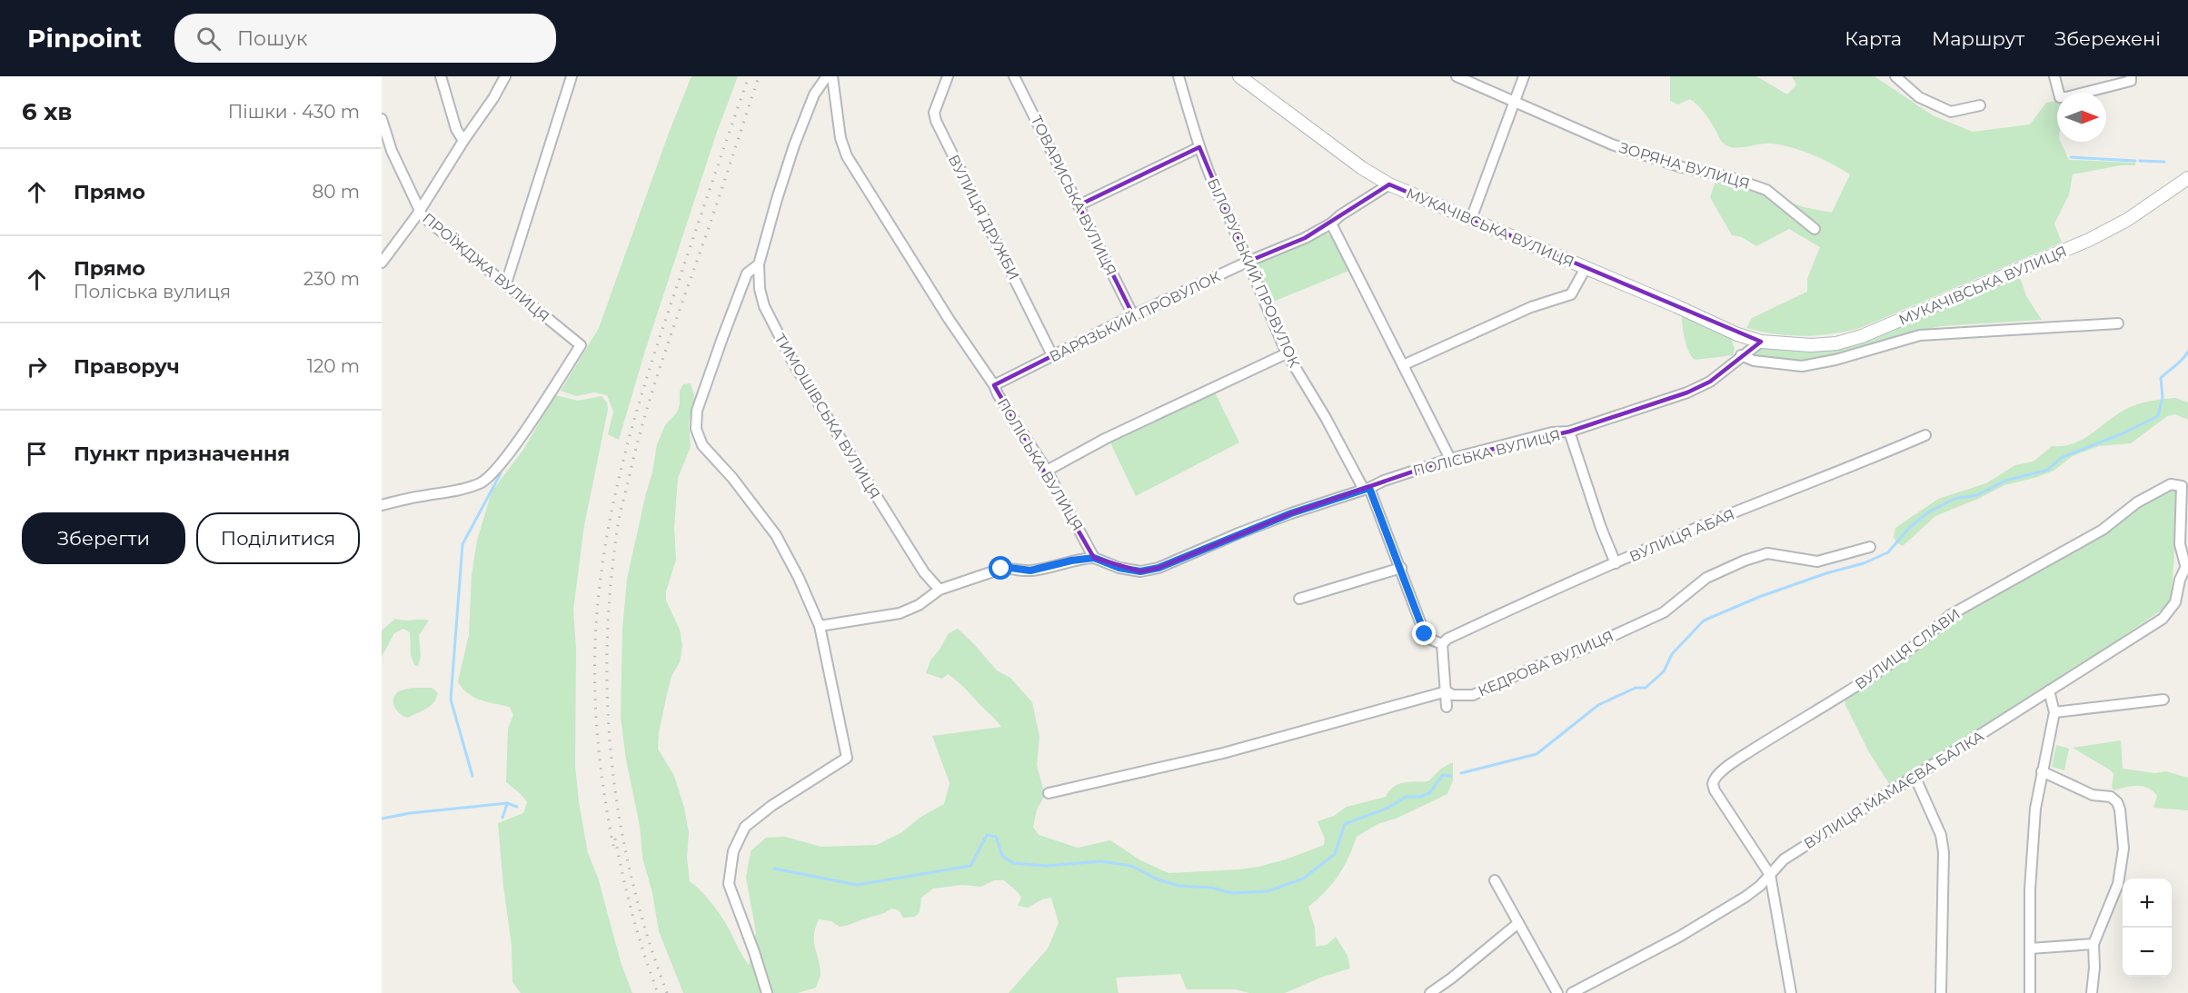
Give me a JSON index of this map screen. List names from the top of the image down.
{
  "streets": {
    "street": [
      "ЗОРЯНА ВУЛИЦЯ",
      "ТОВАРИСЬКА ВУЛИЦЯ",
      "ВУЛИЦЯ ДРУЖБИ",
      "МУКАЧІВСЬКА ВУЛИЦЯ",
      "ПРОЇЖДЖА ВУЛИЦЯ",
      "БІЛОРУСЬКИЙ ПРОВУЛОК",
      "ВАРЯЗЬКИЙ ПРОВУЛОК",
      "ТИМОШІВСЬКА ВУЛИЦЯ",
      "ПОЛІСЬКА ВУЛИЦЯ",
      "ВУЛИЦЯ АБАЯ",
      "ВУЛИЦЯ СЛАВИ",
      "КЕДРОВА ВУЛИЦЯ",
      "ВУЛИЦЯ МАМАЄВА БАЛКА"
    ]
  },
  "crossings": [
    ["ТОВАРИСЬКА ВУЛИЦЯ", "ВАРЯЗЬКИЙ ПРОВУЛОК"],
    ["ВУЛИЦЯ ДРУЖБИ", "ВАРЯЗЬКИЙ ПРОВУЛОК"],
    ["МУКАЧІВСЬКА ВУЛИЦЯ", "ВАРЯЗЬКИЙ ПРОВУЛОК"],
    ["МУКАЧІВСЬКА ВУЛИЦЯ", "ПОЛІСЬКА ВУЛИЦЯ"],
    ["БІЛОРУСЬКИЙ ПРОВУЛОК", "ВАРЯЗЬКИЙ ПРОВУЛОК"],
    ["БІЛОРУСЬКИЙ ПРОВУЛОК", "ПОЛІСЬКА ВУЛИЦЯ"],
    ["БІЛОРУСЬКИЙ ПРОВУЛОК", "ВУЛИЦЯ АБАЯ"],
    ["ВАРЯЗЬКИЙ ПРОВУЛОК", "ПОЛІСЬКА ВУЛИЦЯ"],
    ["ПОЛІСЬКА ВУЛИЦЯ", "ВУЛИЦЯ АБАЯ"],
    ["ВУЛИЦЯ СЛАВИ", "ВУЛИЦЯ МАМАЄВА БАЛКА"]
  ],
  "north": "right",
  "page": {
    "header": "Pinpoint",
    "search": "Пошук",
    "nav": ["Карта", "Маршрут", "Збережені"],
    "heading": ["6 хв", "Пішки · 430 m"],
    "list": [
      ["Прямо", "80 m"],
      ["Прямо", "Поліська вулиця", "230 m"],
      ["Праворуч", "120 m"],
      "Пункт призначення"
    ],
    "buttons": ["Зберегти", "Поділитися"],
    "map_buttons": ["+", "−"]
  }
}
